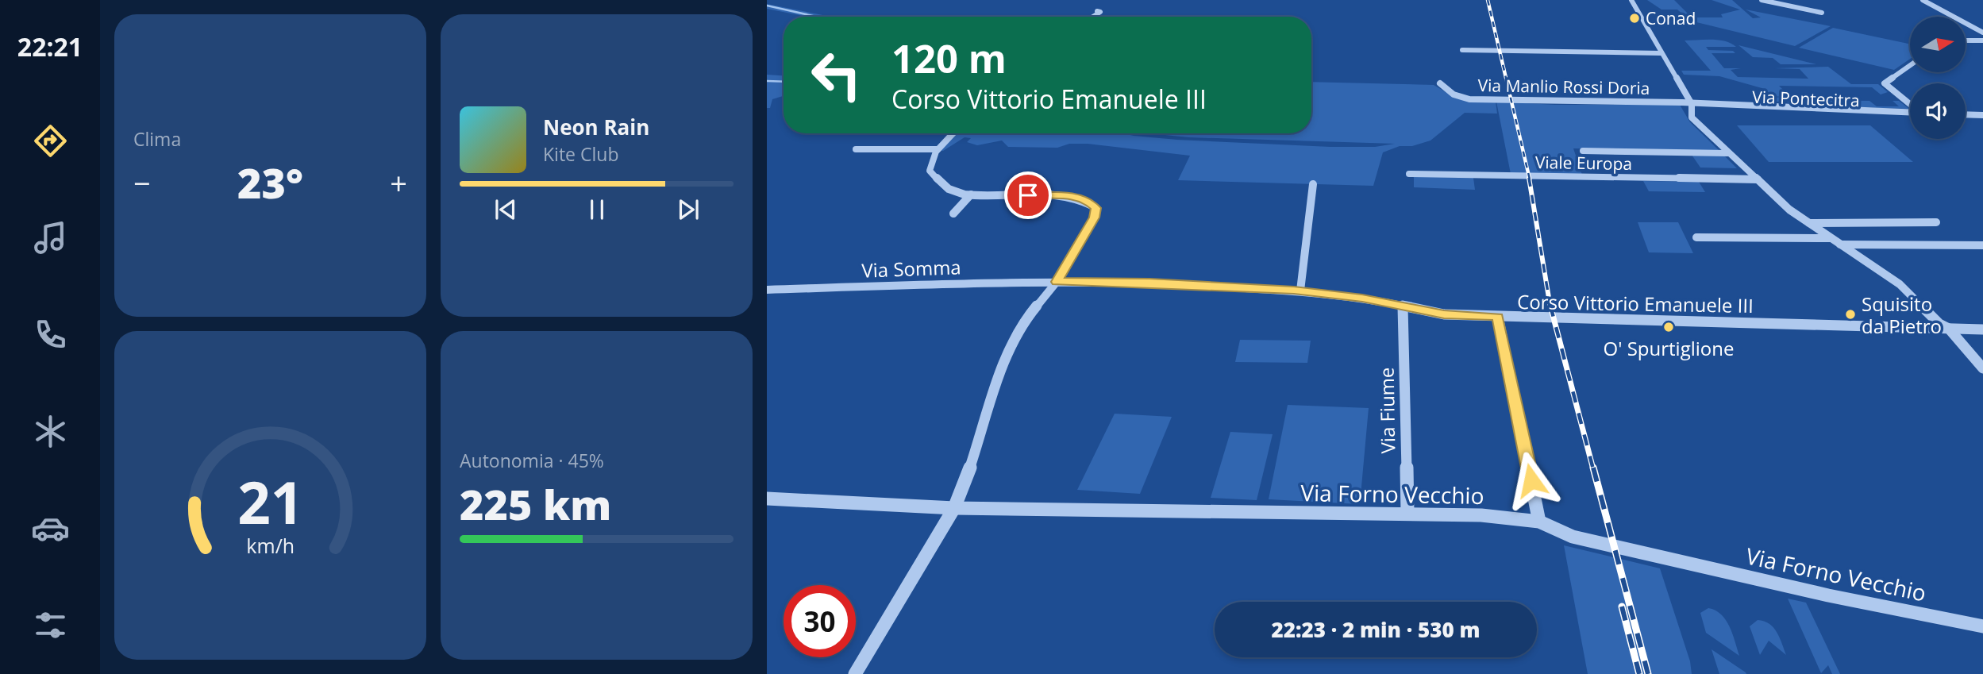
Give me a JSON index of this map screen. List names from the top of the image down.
{
  "streets": {
    "street": [
      "Via Manlio Rossi Doria",
      "Via Pontecitra",
      "Viale Europa",
      "Via Somma",
      "Corso Vittorio Emanuele III",
      "Via Fiume",
      "Via Forno Vecchio"
    ]
  },
  "crossings": [
    ["Via Manlio Rossi Doria", "Via Pontecitra"],
    ["Via Somma", "Corso Vittorio Emanuele III"],
    ["Corso Vittorio Emanuele III", "Via Fiume"],
    ["Via Fiume", "Via Forno Vecchio"]
  ],
  "places": ["Conad", "Squisito da Pietro", "O' Spurtiglione"],
  "north": "right",
  "page": {
    "tabs": "22:21",
    "tile": [
      "Clima",
      ["Autonomia · 45%", "225 km"]
    ],
    "turn": ["120 m", "Corso Vittorio Emanuele III"],
    "song": ["Neon Rain", "Kite Club"],
    "heat": ["−", "23°", "+"],
    "limit": "30",
    "trip": "22:23 · 2 min · 530 m",
    "gauge": ["21", "km/h"]
  }
}
